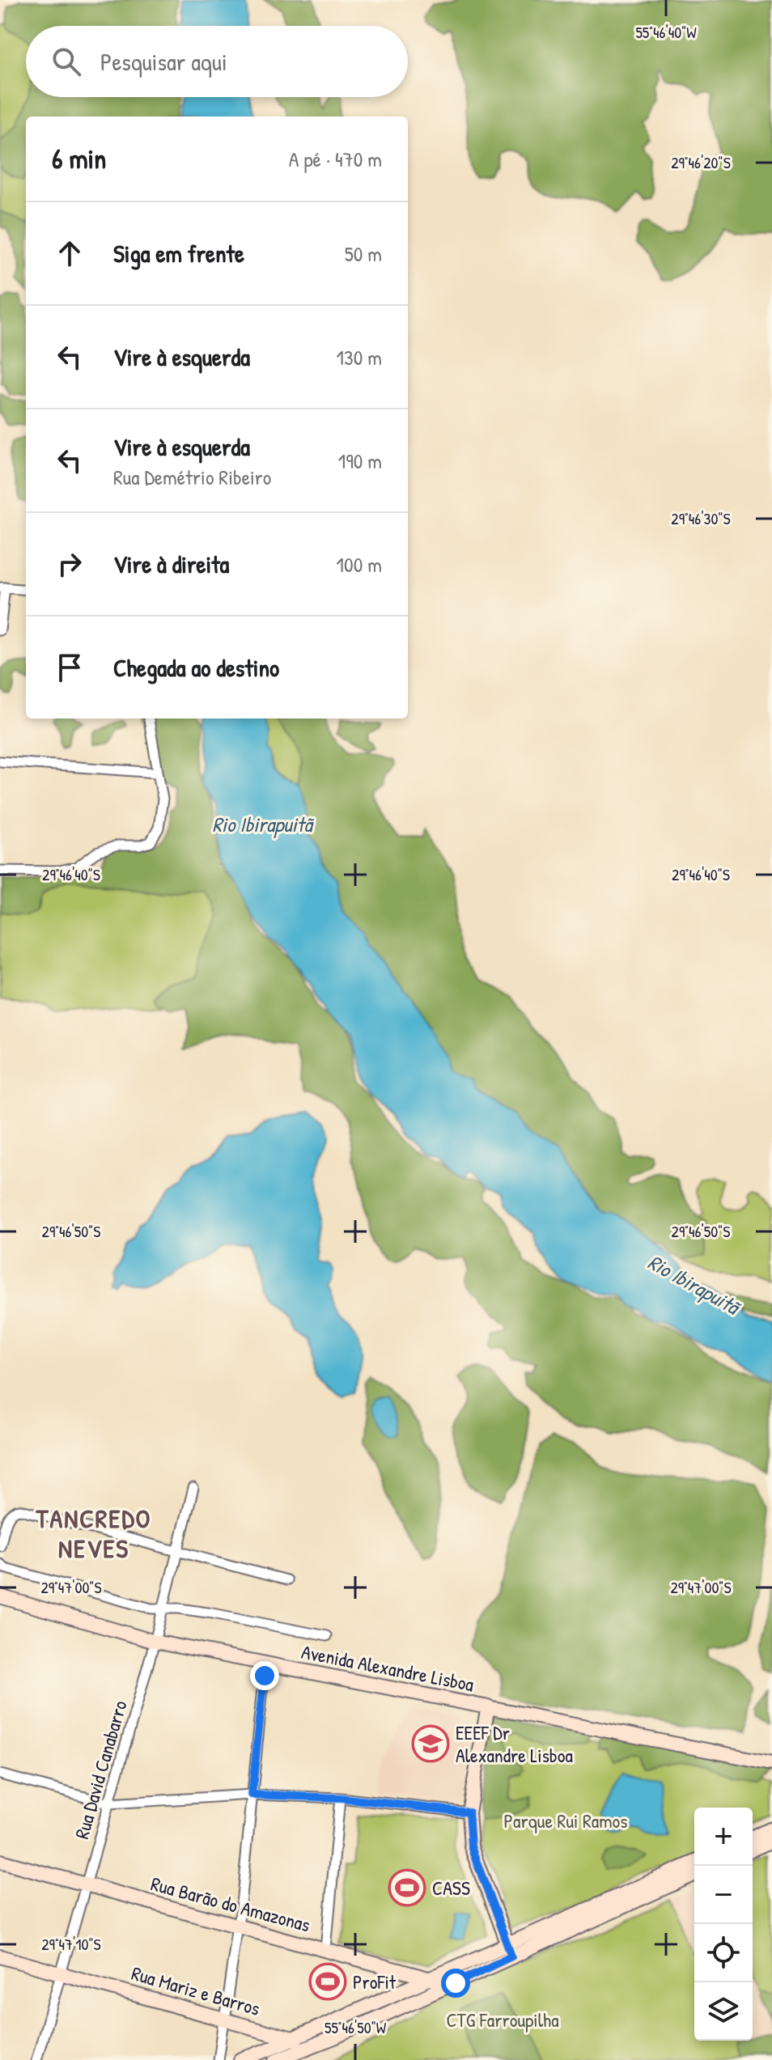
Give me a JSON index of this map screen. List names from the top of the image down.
{
  "streets": {
    "street": [
      "Avenida Alexandre Lisboa",
      "Rua David Canabarro",
      "Rua Barão do Amazonas",
      "Rua Mariz e Barros"
    ]
  },
  "crossings": [
    ["Avenida Alexandre Lisboa", "Rua David Canabarro"],
    ["Rua David Canabarro", "Rua Barão do Amazonas"],
    ["Rua David Canabarro", "Rua Mariz e Barros"]
  ],
  "districts": ["TANCREDO NEVES"],
  "water": ["Rio Ibirapuitã"],
  "parks": ["Parque Rui Ramos", "CTG Farroupilha"],
  "places": {
    "school or university": ["EEEF Dr Alexandre Lisboa"],
    "sports": ["CASS", "ProFit"]
  },
  "page": {
    "search": "Pesquisar aqui",
    "heading": ["6 min", "A pé · 470 m"],
    "list": [
      ["Siga em frente", "50 m"],
      ["Vire à esquerda", "130 m"],
      ["Vire à esquerda", "Rua Demétrio Ribeiro", "190 m"],
      ["Vire à direita", "100 m"],
      "Chegada ao destino"
    ],
    "map_buttons": ["+", "−"]
  },
  "coordinates": [
    "55°46'40\"W",
    "29°46'20\"S",
    "29°46'30\"S",
    "29°46'40\"S",
    "29°46'50\"S",
    "29°47'00\"S",
    "29°47'10\"S",
    "55°46'50\"W"
  ]
}
